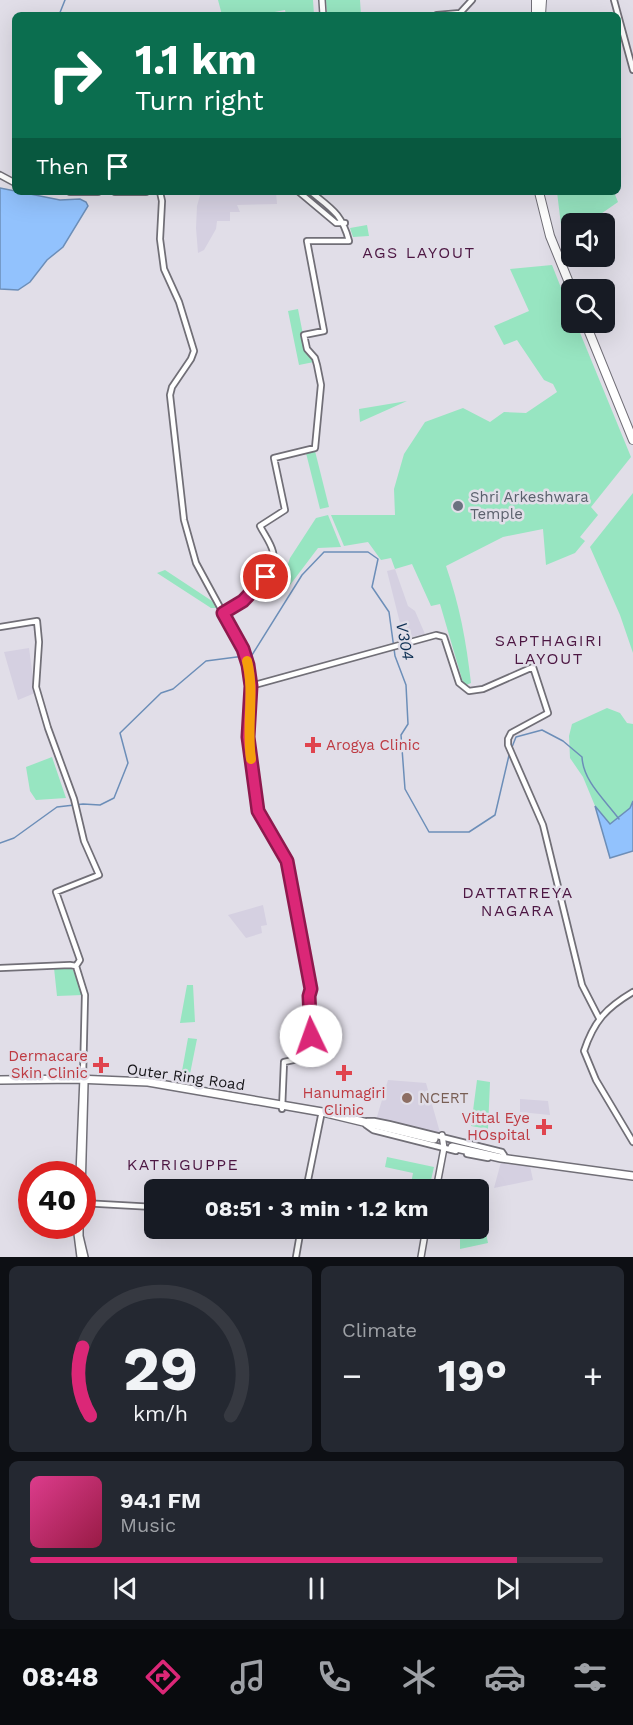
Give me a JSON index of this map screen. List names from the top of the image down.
{
  "streets": {
    "highway": ["Outer Ring Road"]
  },
  "districts": [
    "AGS LAYOUT",
    "SAPTHAGIRI LAYOUT",
    "DATTATREYA NAGARA",
    "KATRIGUPPE"
  ],
  "water": ["V304"],
  "places": {
    "other": ["Shri Arkeshwara Temple", "NCERT"],
    "health": [
      "Arogya Clinic",
      "Dermacare Skin Clinic",
      "Hanumagiri Clinic",
      "Vittal Eye HOspital"
    ]
  },
  "page": {
    "turn": ["1.1 km", "Turn right"],
    "then": "Then",
    "limit": "40",
    "trip": "08:51 · 3 min · 1.2 km",
    "tile": "Climate",
    "heat": ["−", "19°", "+"],
    "song": ["94.1 FM", "Music"],
    "tabs": "08:48",
    "gauge": ["29", "km/h"]
  }
}
